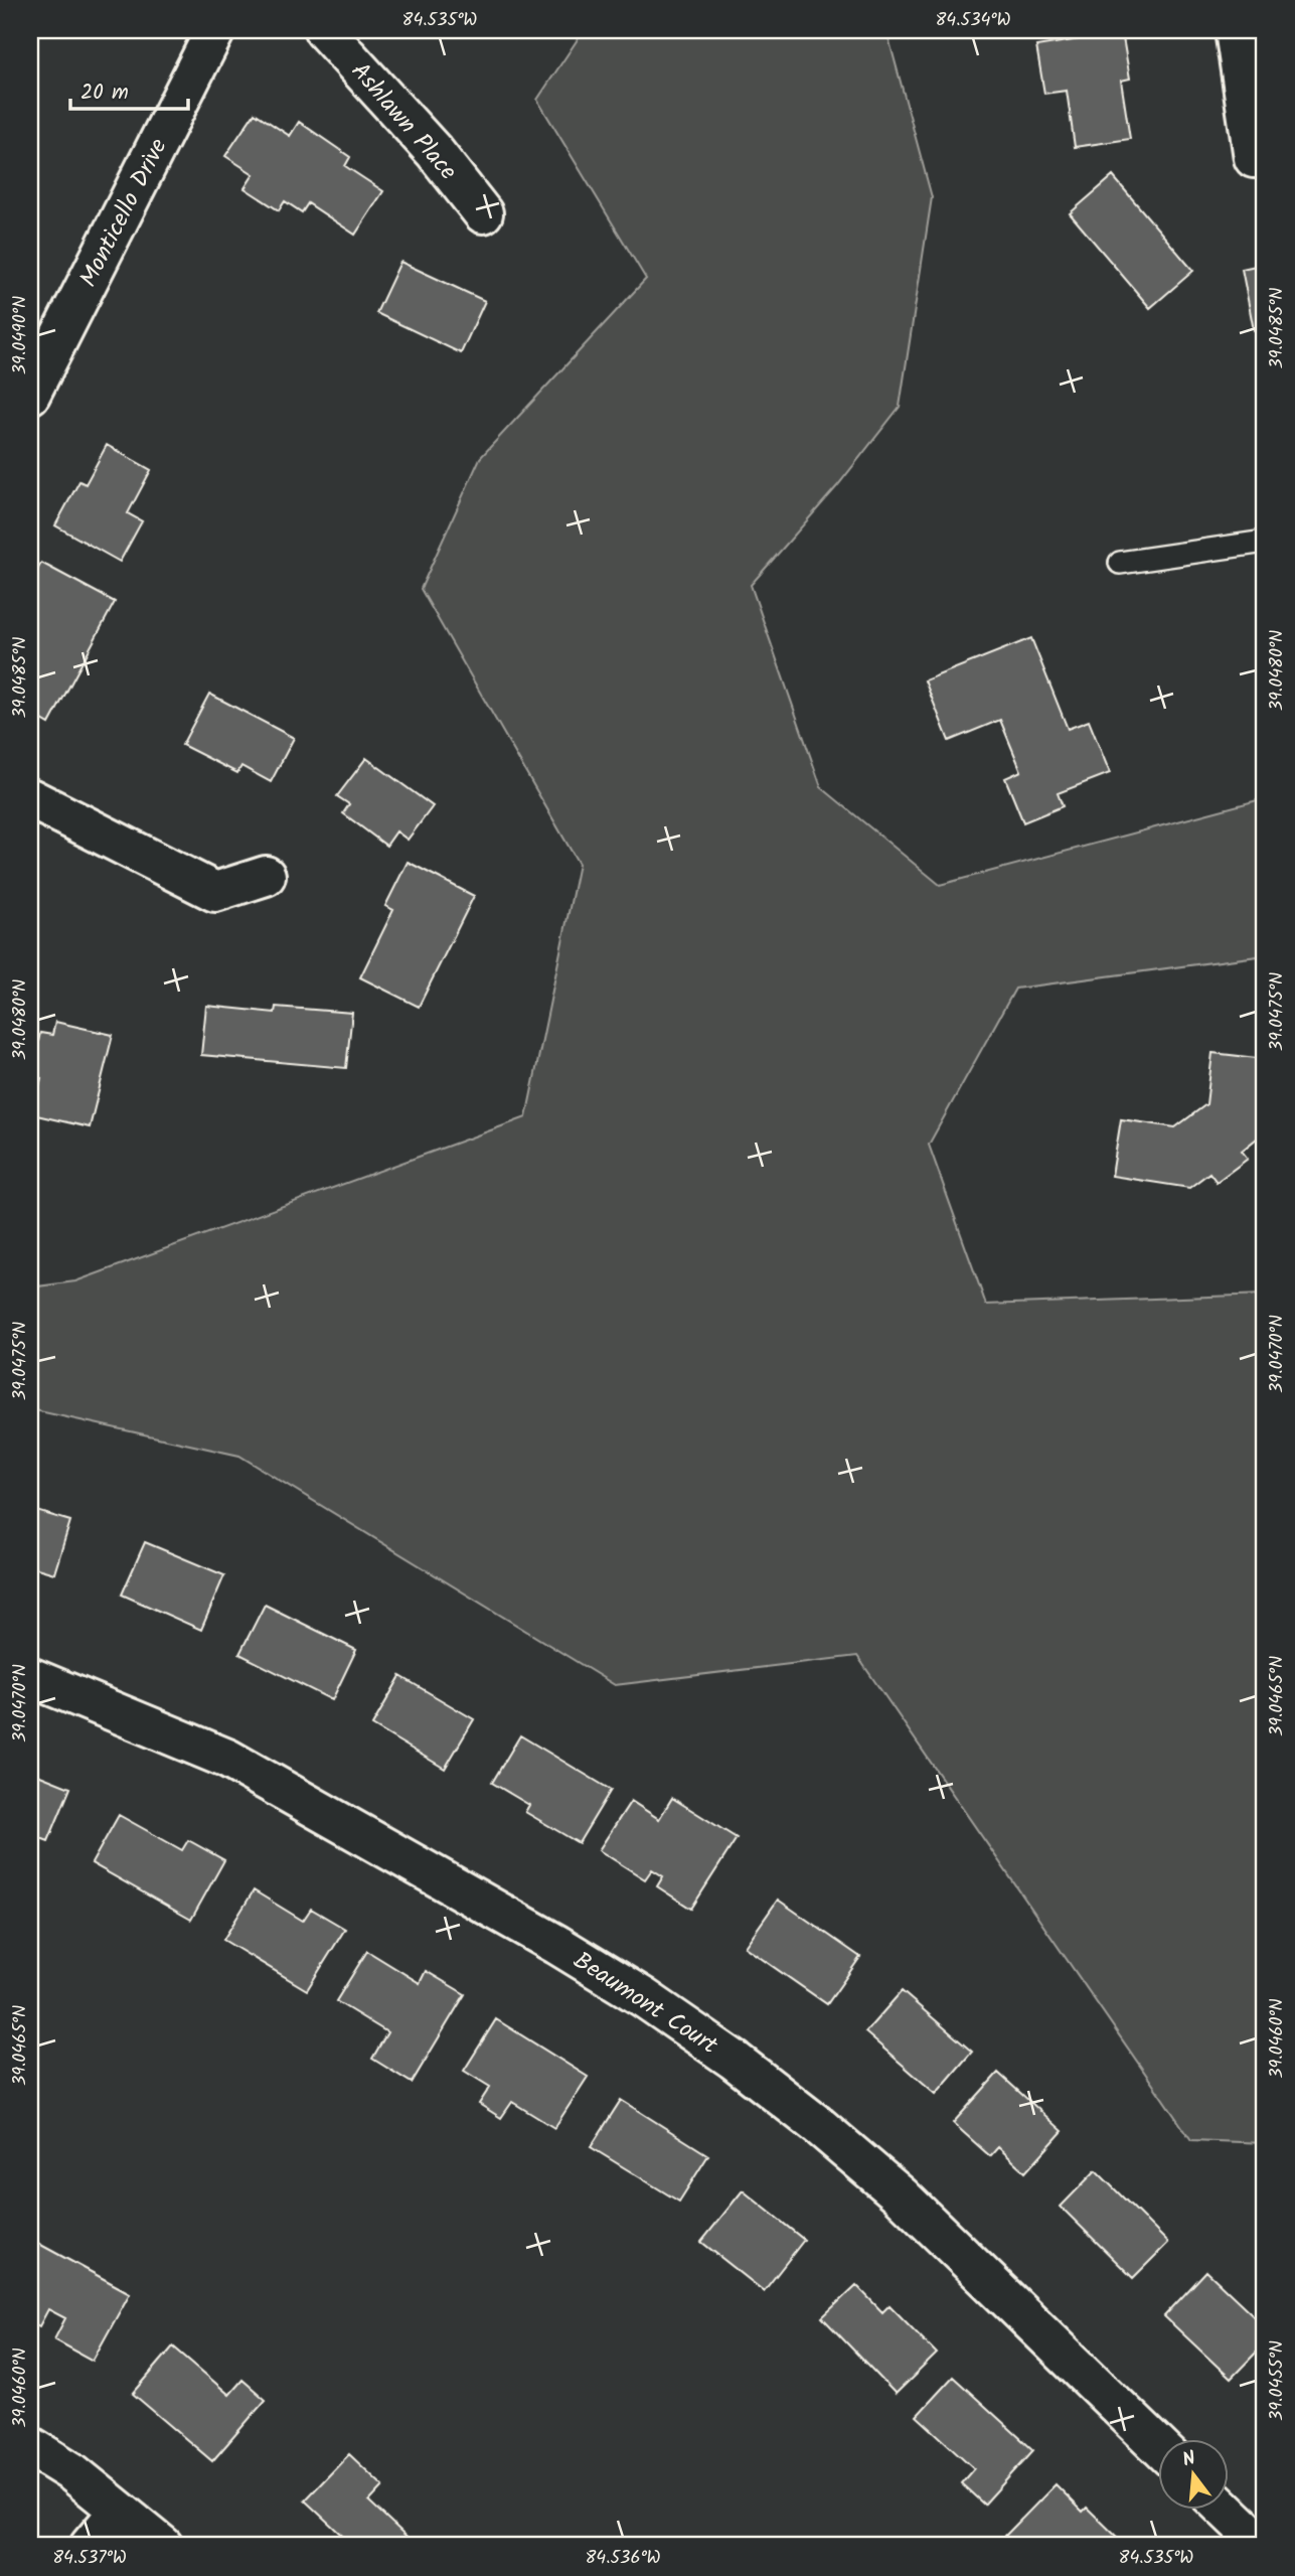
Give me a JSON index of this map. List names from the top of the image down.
{
  "streets": {
    "street": ["Ashlawn Place", "Monticello Drive", "Beaumont Court"]
  },
  "scale_bar": "20 m",
  "north": "top",
  "coordinates": [
    "84.535°W",
    "84.534°W",
    "39.0485°N",
    "39.0490°N",
    "39.0480°N",
    "39.0475°N",
    "39.0470°N",
    "39.0465°N",
    "39.0460°N",
    "39.0455°N",
    "84.537°W",
    "84.536°W"
  ]
}
